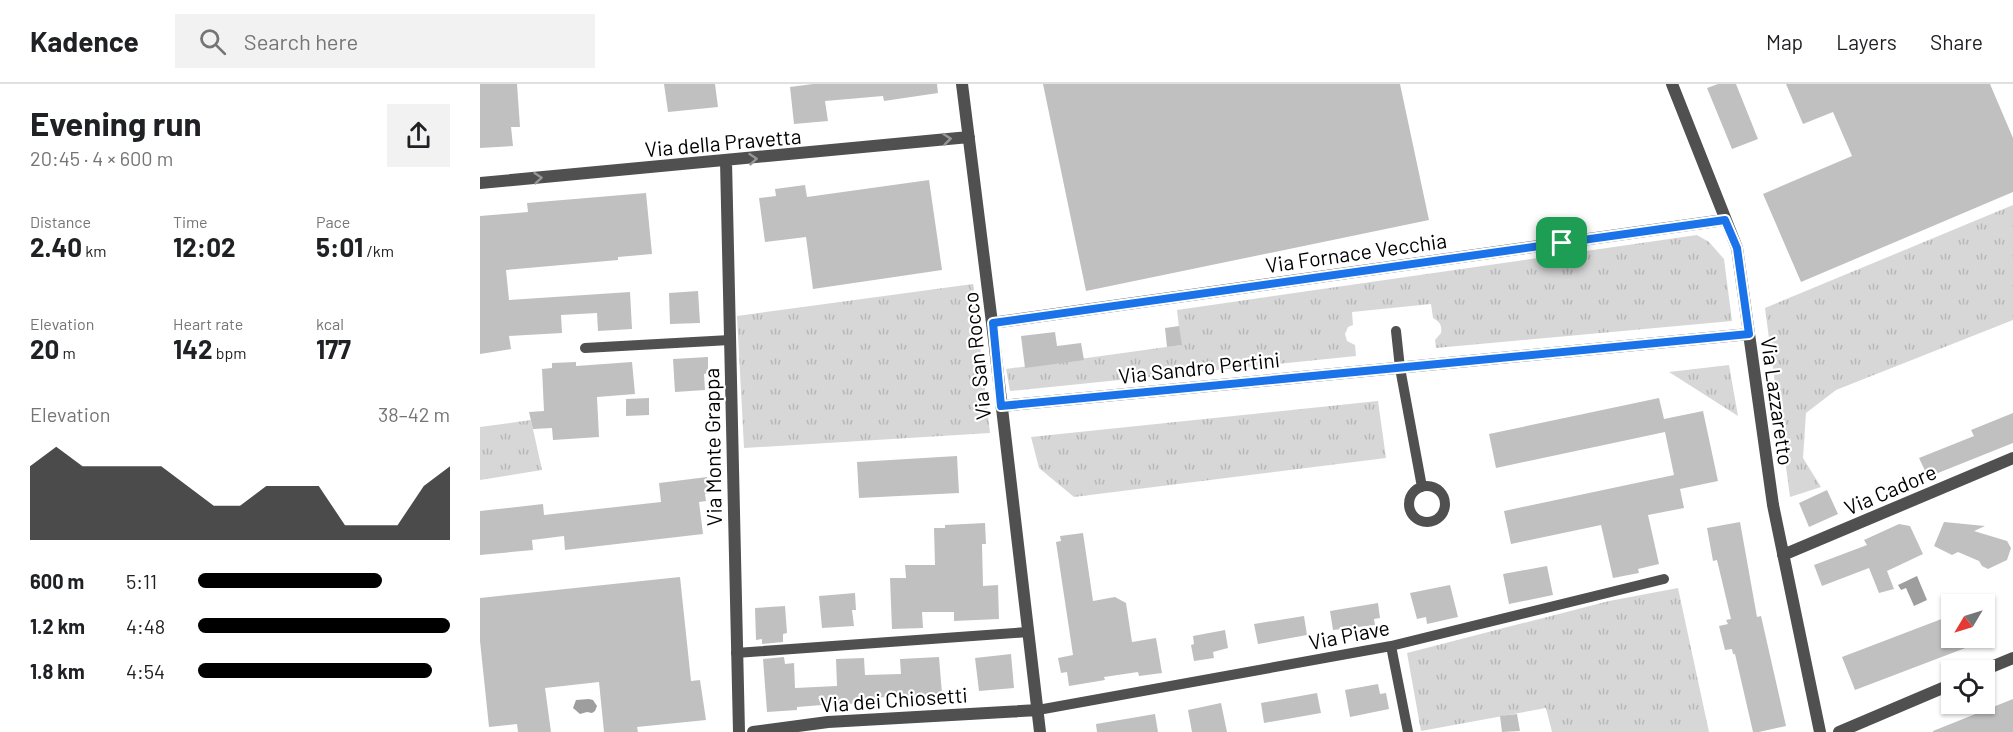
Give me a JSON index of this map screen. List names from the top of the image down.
{
  "streets": {
    "street": [
      "Via della Pravetta",
      "Via Fornace Vecchia",
      "Via San Rocco",
      "Via Sandro Pertini",
      "Via Lazzaretto",
      "Via Monte Grappa",
      "Via Cadore",
      "Via dei Chiosetti"
    ],
    "lane": ["Via Piave"]
  },
  "crossings": [
    ["Via della Pravetta", "Via San Rocco"],
    ["Via della Pravetta", "Via Monte Grappa"],
    ["Via Fornace Vecchia", "Via San Rocco"],
    ["Via Fornace Vecchia", "Via Lazzaretto"],
    ["Via San Rocco", "Via Sandro Pertini"],
    ["Via San Rocco", "Via Piave"],
    ["Via San Rocco", "Via dei Chiosetti"],
    ["Via Sandro Pertini", "Via Lazzaretto"],
    ["Via Lazzaretto", "Via Cadore"],
    ["Via Piave", "Via dei Chiosetti"]
  ],
  "one_way": ["Via della Pravetta"],
  "north": "bottom left",
  "page": {
    "header": "Kadence",
    "search": "Search here",
    "nav": ["Map", "Layers", "Share"],
    "heading": ["Evening run", "20:45 · 4 × 600 m"],
    "stats": [
      ["Distance", "2.40 km"],
      ["Time", "12:02"],
      ["Pace", "5:01 /km"],
      ["Elevation", "20 m"],
      ["Heart rate", "142 bpm"],
      ["kcal", "177"]
    ],
    "chart": ["Elevation", "38–42 m"],
    "list": [
      {
        "name": "600 m",
        "note": "5:11"
      },
      {
        "name": "1.2 km",
        "note": "4:48"
      },
      {
        "name": "1.8 km",
        "note": "4:54"
      }
    ]
  }
}
